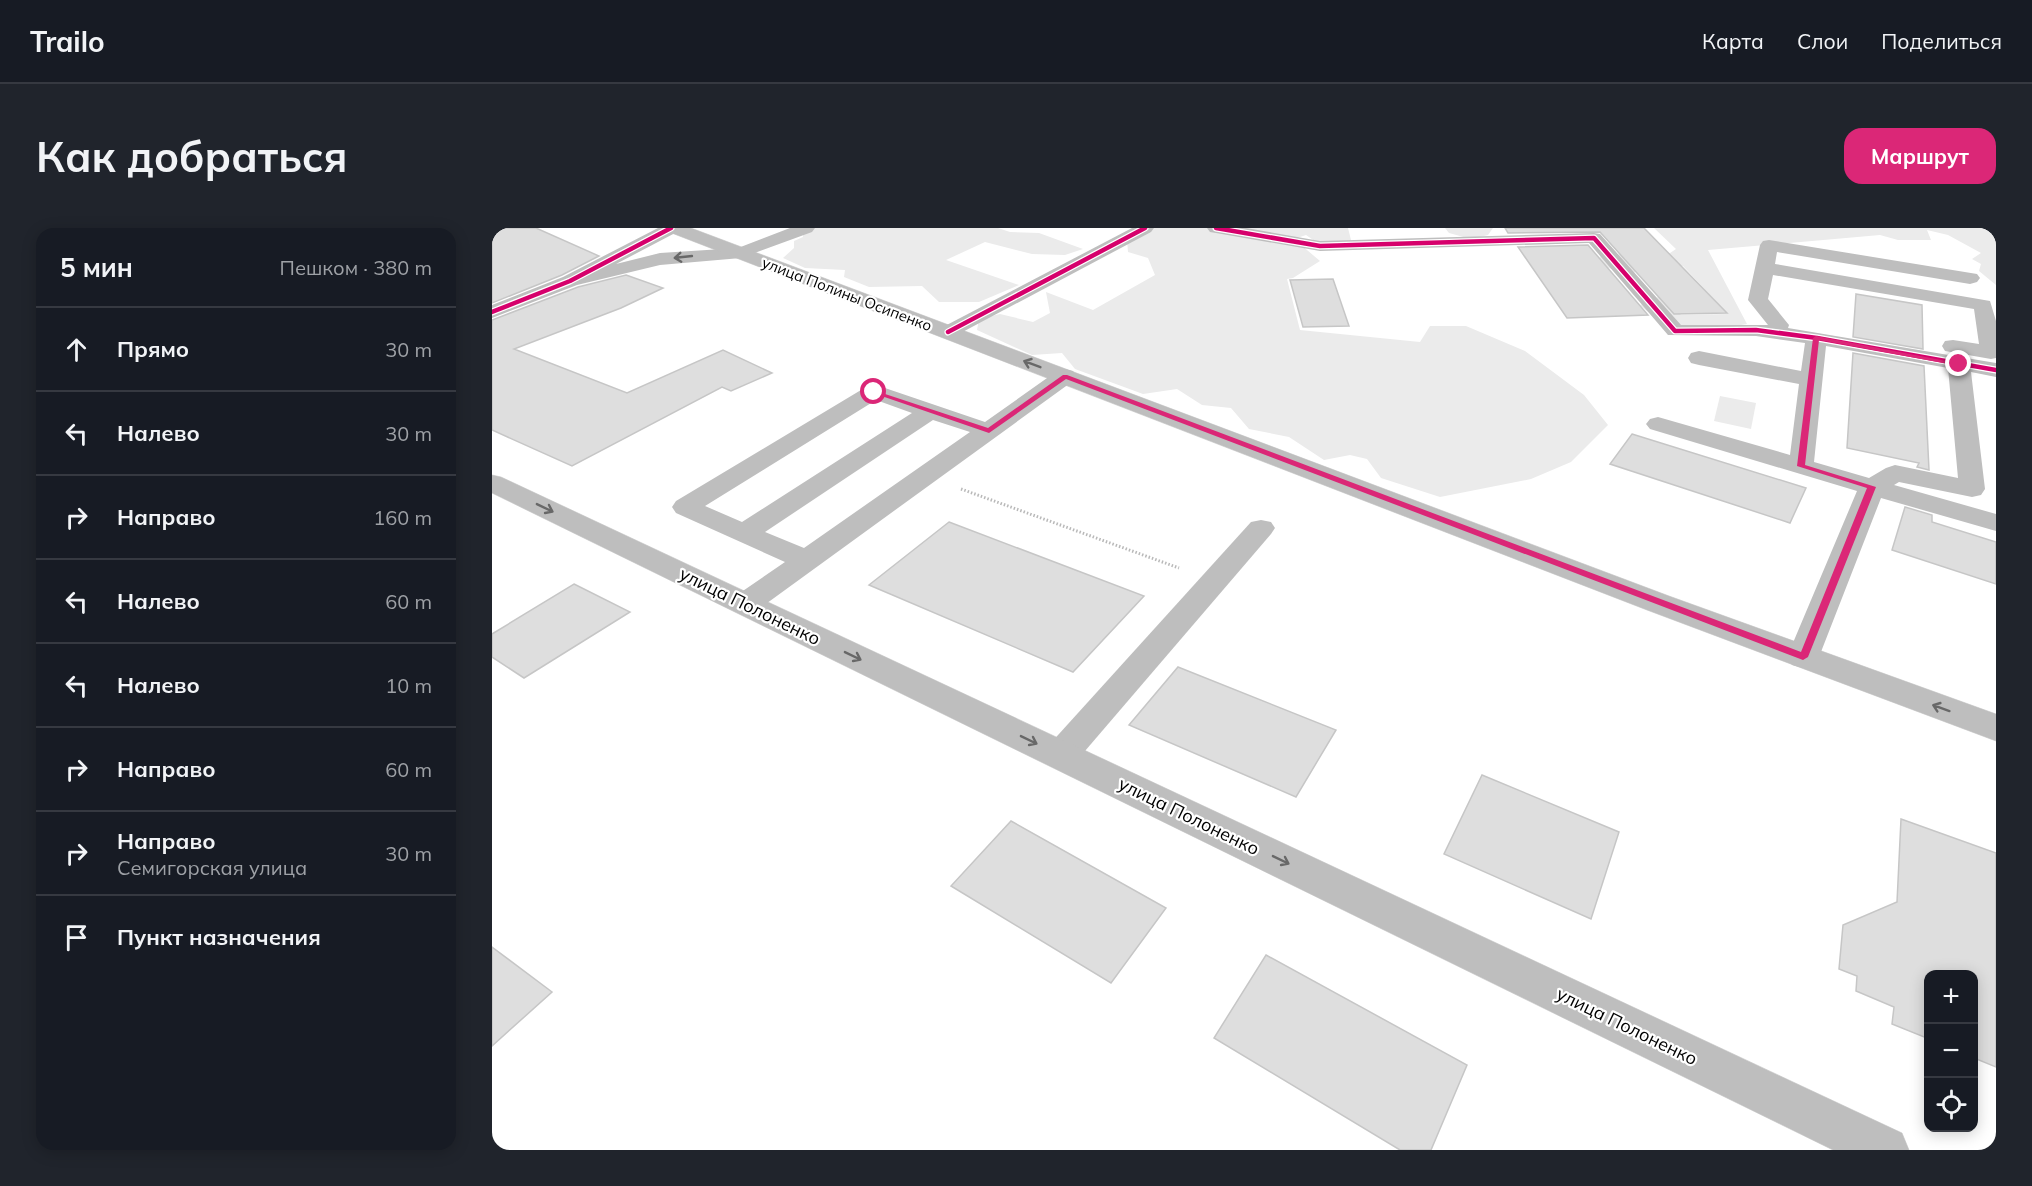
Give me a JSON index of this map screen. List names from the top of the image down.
{
  "streets": {
    "main road": ["улица Полины Осипенко", "улица Полоненко"]
  },
  "one_way": ["улица Полоненко"],
  "page": {
    "header": "Trailo",
    "nav": ["Карта", "Слои", "Поделиться"],
    "buttons": "Маршрут",
    "title": "Как добраться",
    "heading": ["5 мин", "Пешком · 380 m"],
    "list": [
      ["Прямо", "30 m"],
      ["Налево", "30 m"],
      ["Направо", "160 m"],
      ["Налево", "60 m"],
      ["Налево", "10 m"],
      ["Направо", "60 m"],
      ["Направо", "Семигорская улица", "30 m"],
      "Пункт назначения"
    ],
    "map_buttons": ["+", "−"]
  }
}
